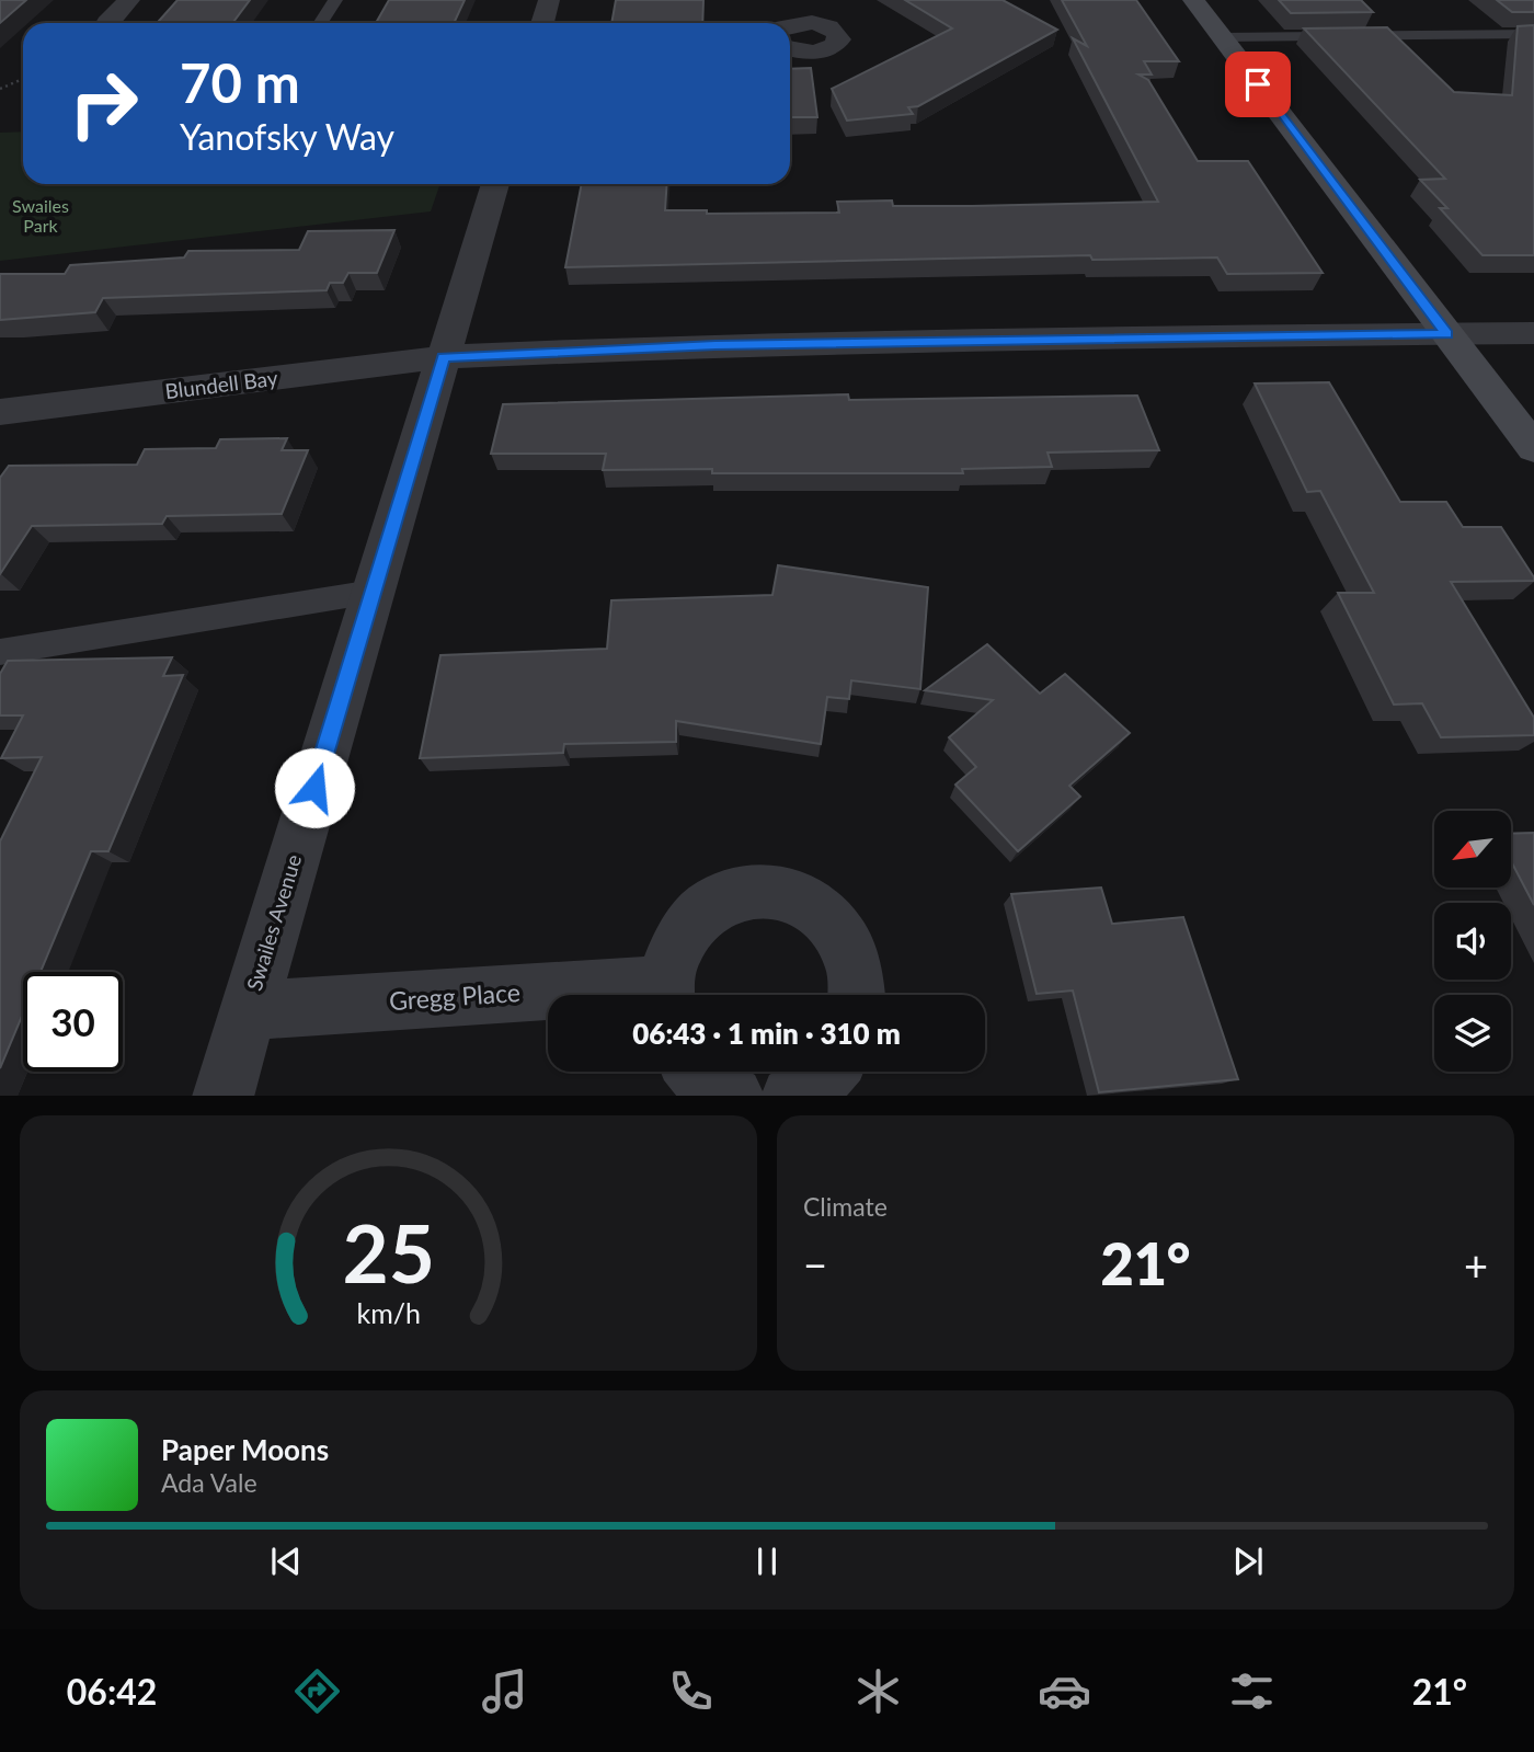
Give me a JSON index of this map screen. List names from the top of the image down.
{
  "streets": {
    "street": ["Blundell Bay", "Swailes Avenue", "Gregg Place"]
  },
  "crossings": [
    ["Blundell Bay", "Swailes Avenue"],
    ["Swailes Avenue", "Gregg Place"]
  ],
  "parks": ["Swailes Park"],
  "north": "bottom left",
  "page": {
    "turn": ["70 m", "Yanofsky Way"],
    "limit": "30",
    "trip": "06:43 · 1 min · 310 m",
    "tile": "Climate",
    "heat": ["−", "21°", "+"],
    "song": ["Paper Moons", "Ada Vale"],
    "tabs": ["06:42", "21°"],
    "gauge": ["25", "km/h"]
  }
}
